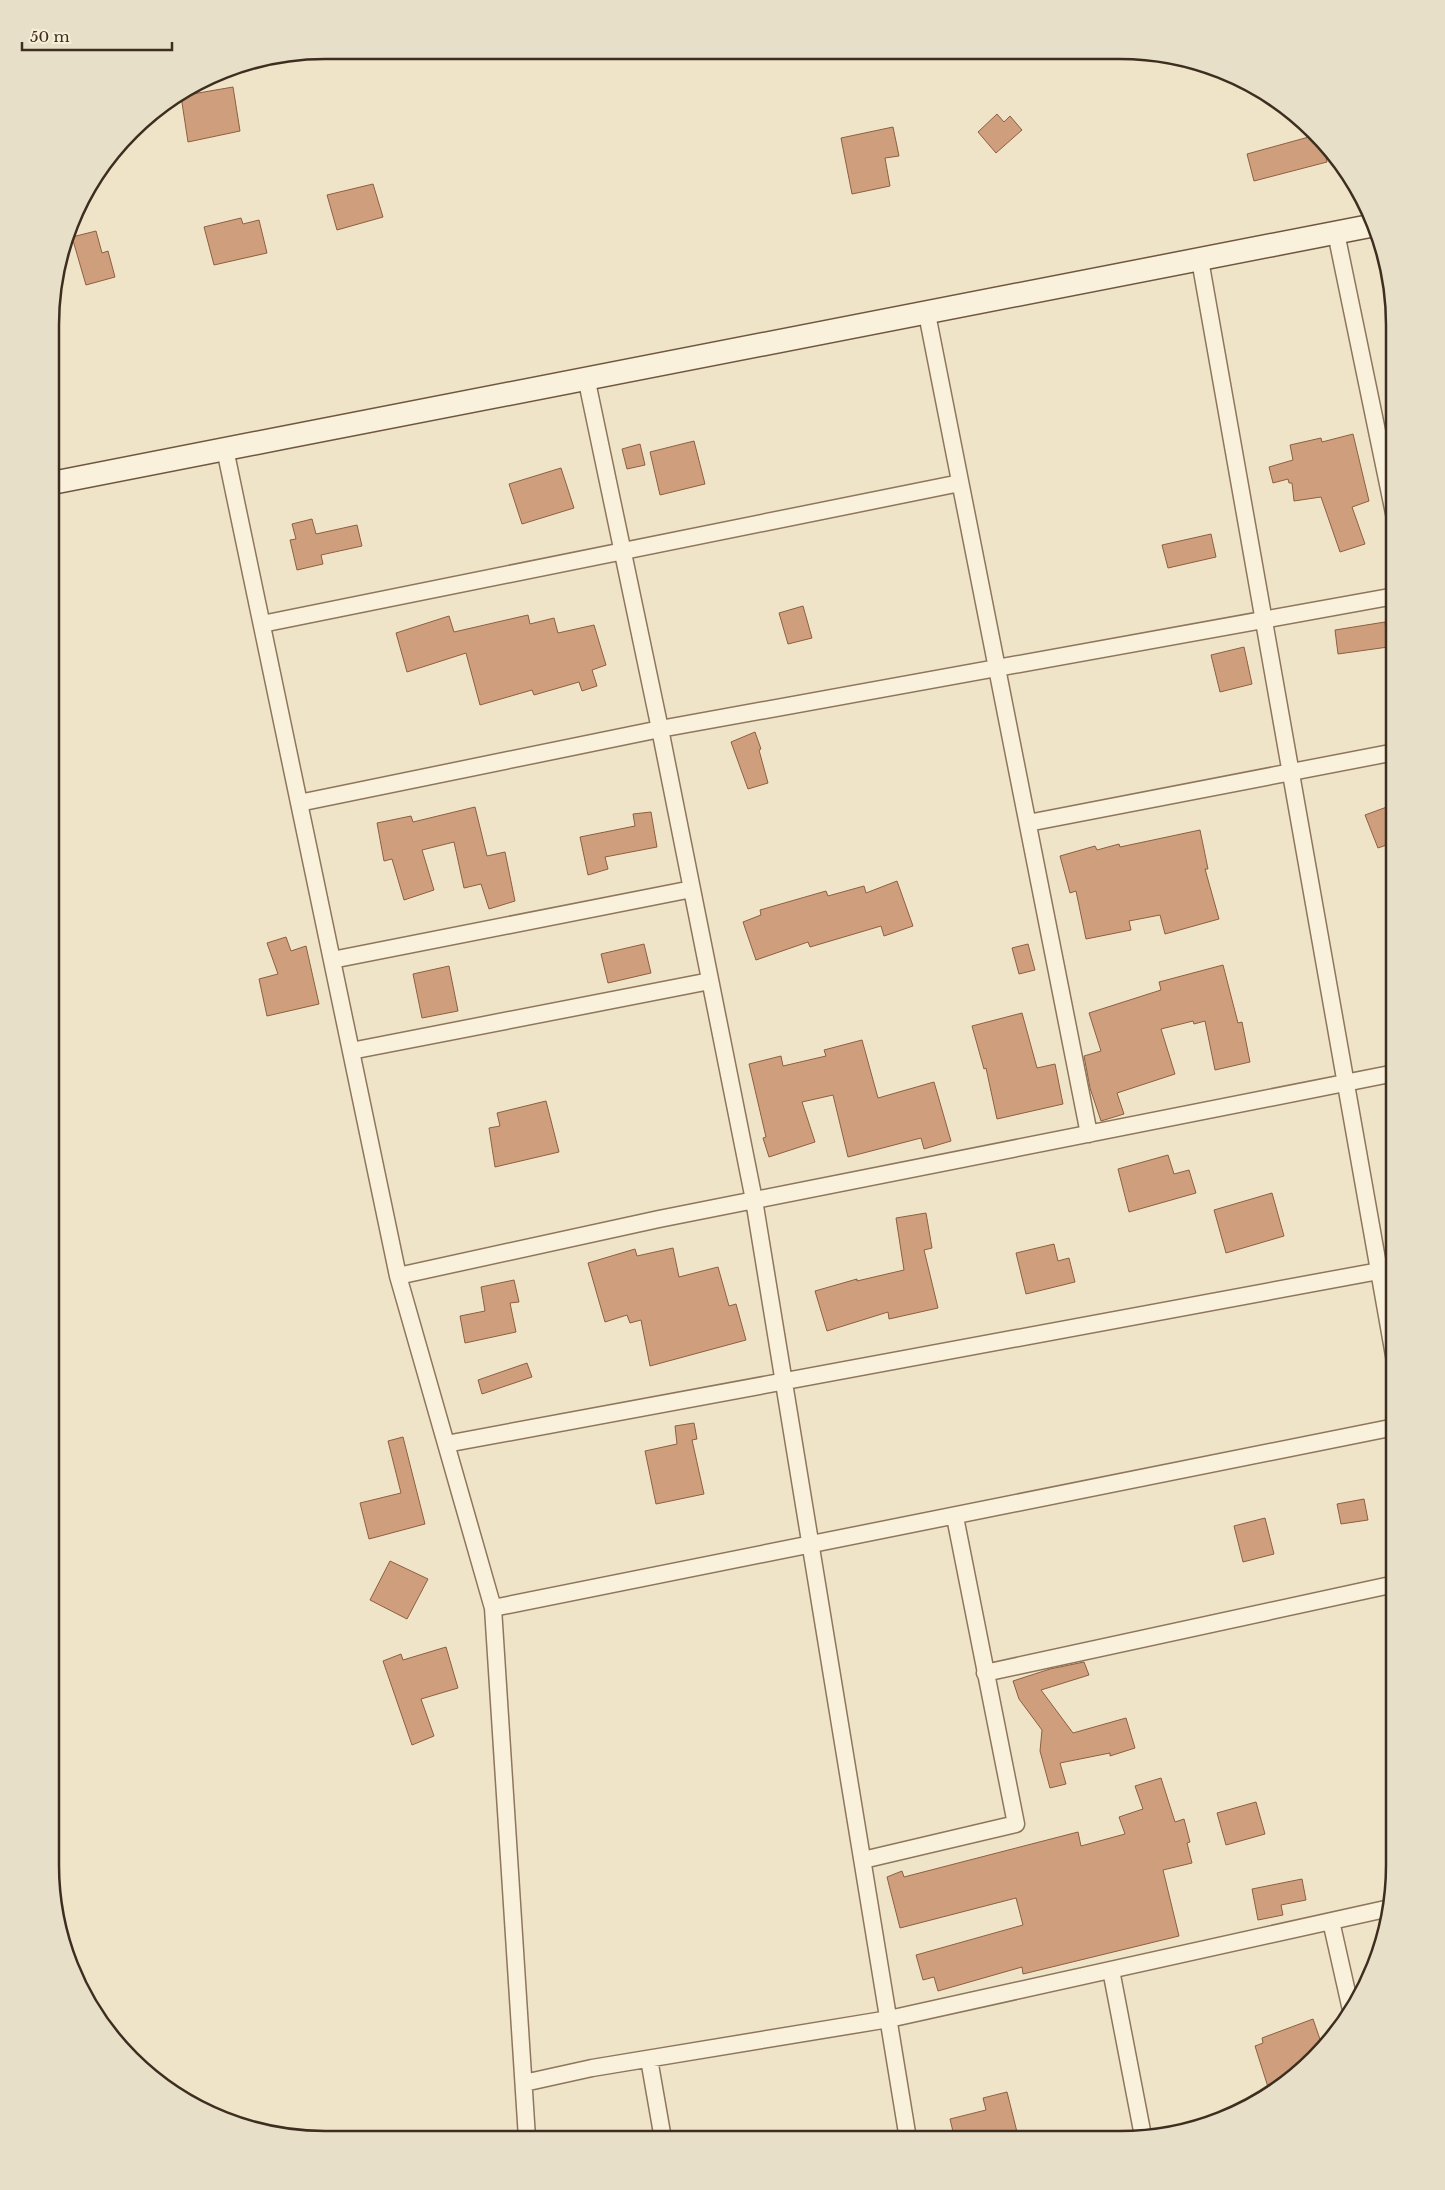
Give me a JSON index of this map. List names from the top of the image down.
{
  "scale_bar": "50 m"
}
